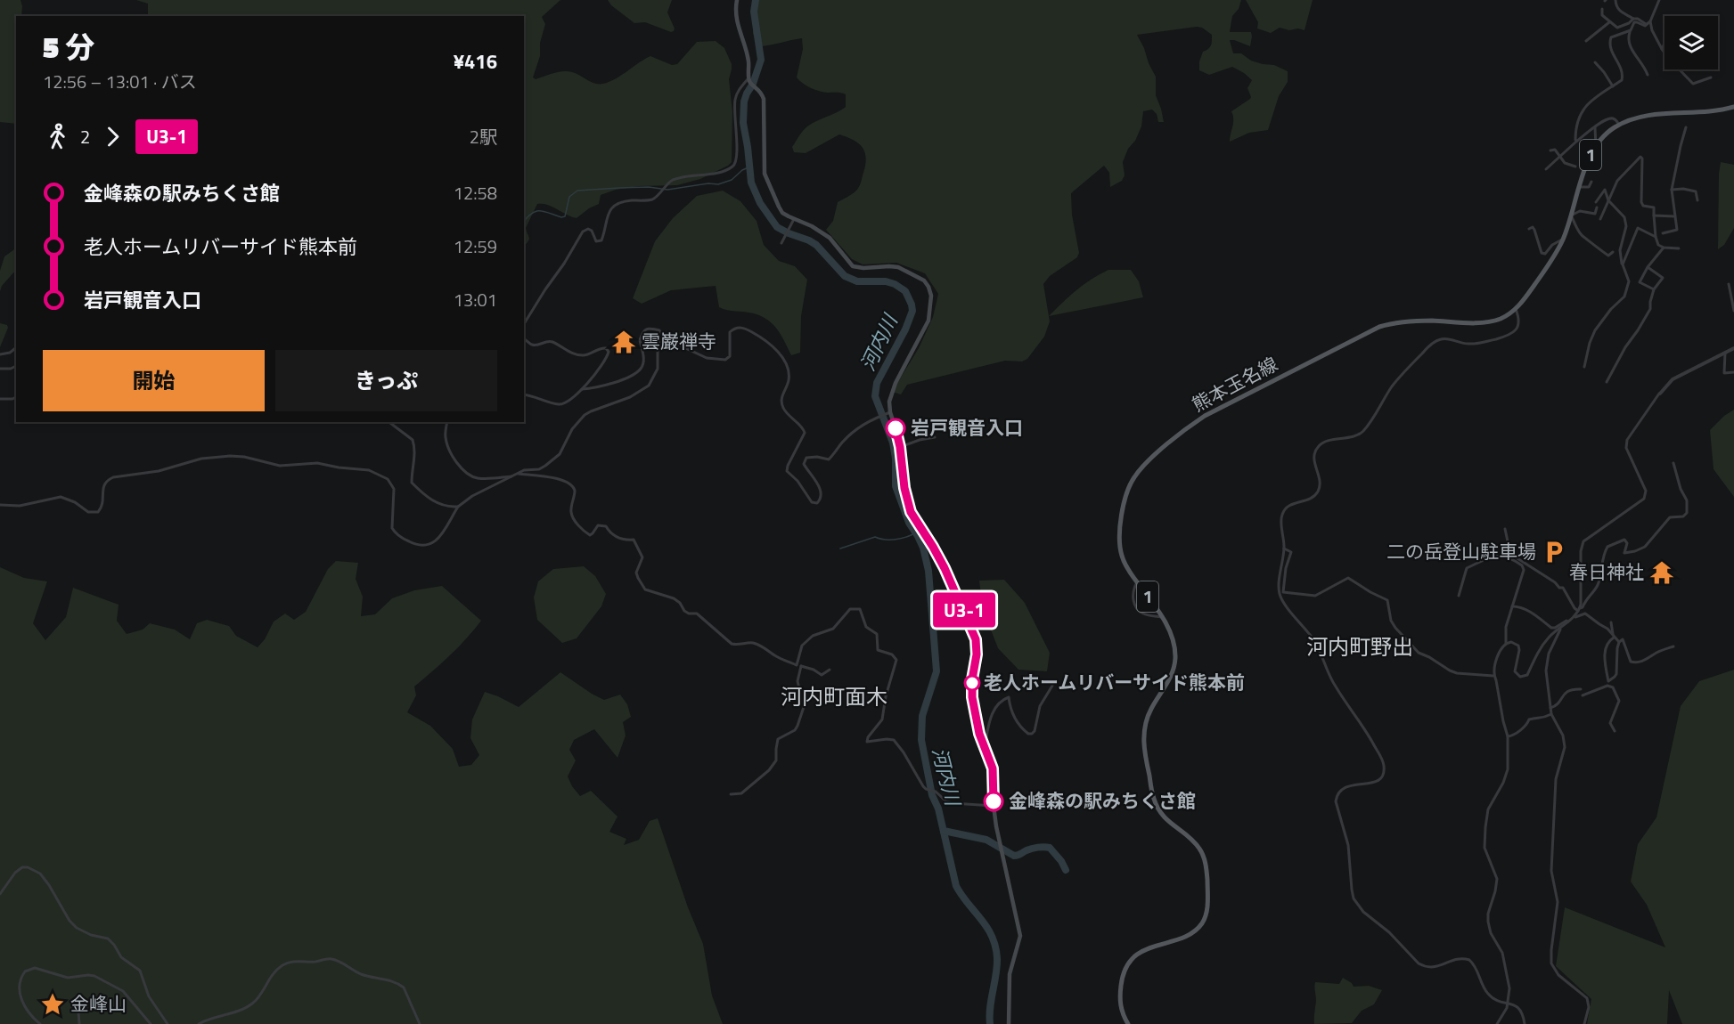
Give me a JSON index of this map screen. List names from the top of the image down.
{
  "streets": {
    "main road": ["1", "熊本玉名線"]
  },
  "districts": ["河内町野出", "河内町面木"],
  "water": ["河内川"],
  "places": {
    "temple": ["雲巌禅寺", "春日神社"],
    "other": ["岩戸観音入口", "老人ホームリバーサイド熊本前", "金峰森の駅みちくさ館"],
    "parking": ["二の岳登山駐車場"],
    "place": ["金峰山"]
  },
  "lines": ["bus line U3-1"],
  "page": {
    "on_map": "U3-1",
    "heading": ["5 分", "12:56 – 13:01 · バス", "¥416"],
    "legs": ["2", "U3-1", "2駅"],
    "list": [
      {
        "name": "金峰森の駅みちくさ館",
        "value": "12:58"
      },
      {
        "name": "老人ホームリバーサイド熊本前",
        "value": "12:59"
      },
      {
        "name": "岩戸観音入口",
        "value": "13:01"
      }
    ],
    "buttons": ["開始", "きっぷ"]
  }
}
